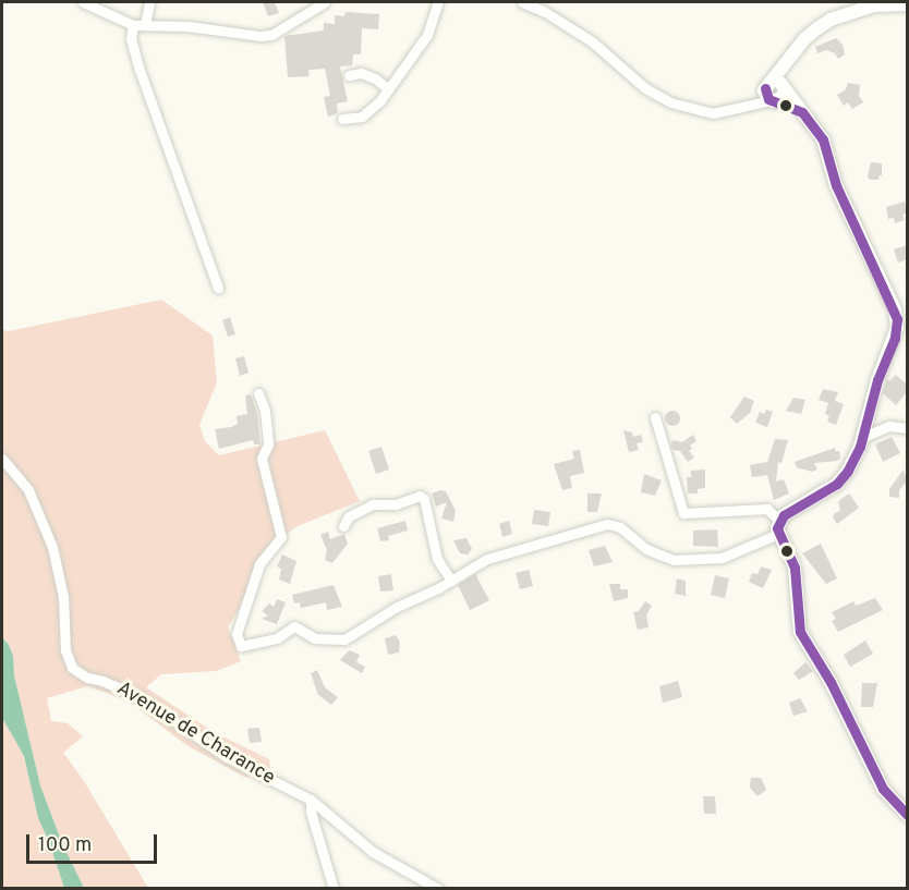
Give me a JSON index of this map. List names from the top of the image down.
{
  "streets": {
    "street": ["Avenue de Charance"]
  },
  "scale_bar": "100 m"
}
